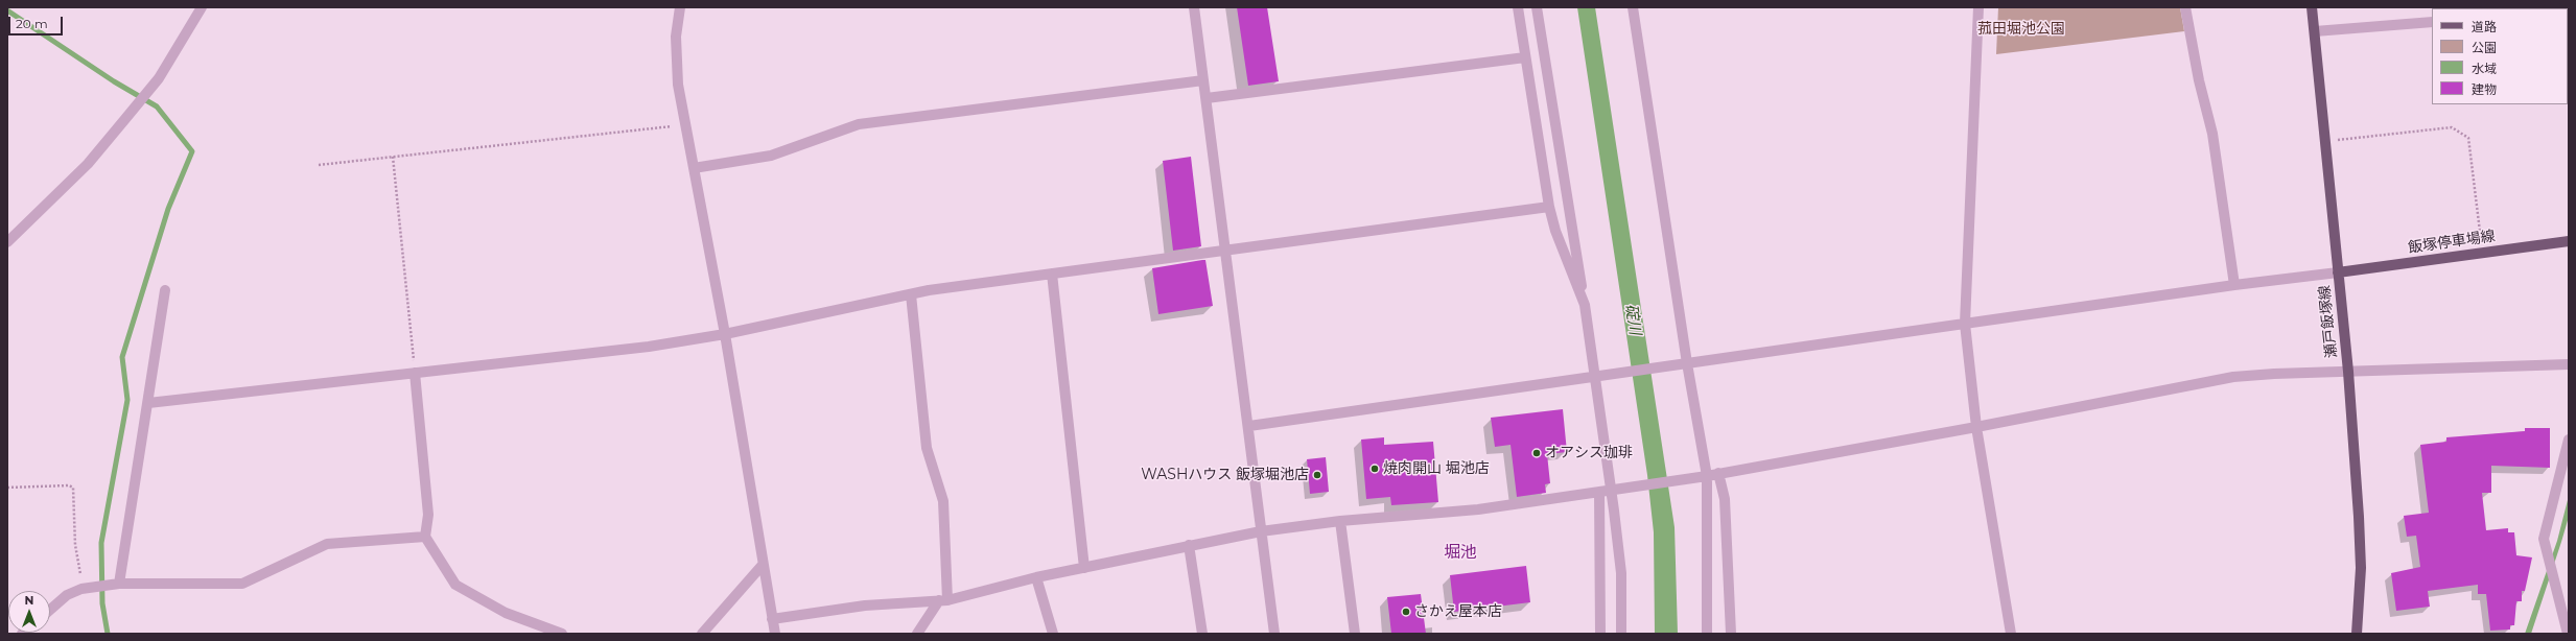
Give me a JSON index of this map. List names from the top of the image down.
{
  "streets": {
    "main road": ["飯塚停車場線", "瀬戸飯塚線"]
  },
  "crossings": [
    ["飯塚停車場線", "瀬戸飯塚線"]
  ],
  "districts": ["堀池"],
  "water": ["碇川"],
  "parks": ["菰田堀池公園"],
  "places": [
    "オアシス珈琲",
    "焼肉開山 堀池店",
    "WASHハウス 飯塚堀池店",
    "さかえ屋本店"
  ],
  "legend": [
    "道路",
    "公園",
    "水域",
    "建物"
  ],
  "scale_bar": "20 m",
  "north": "top"
}
